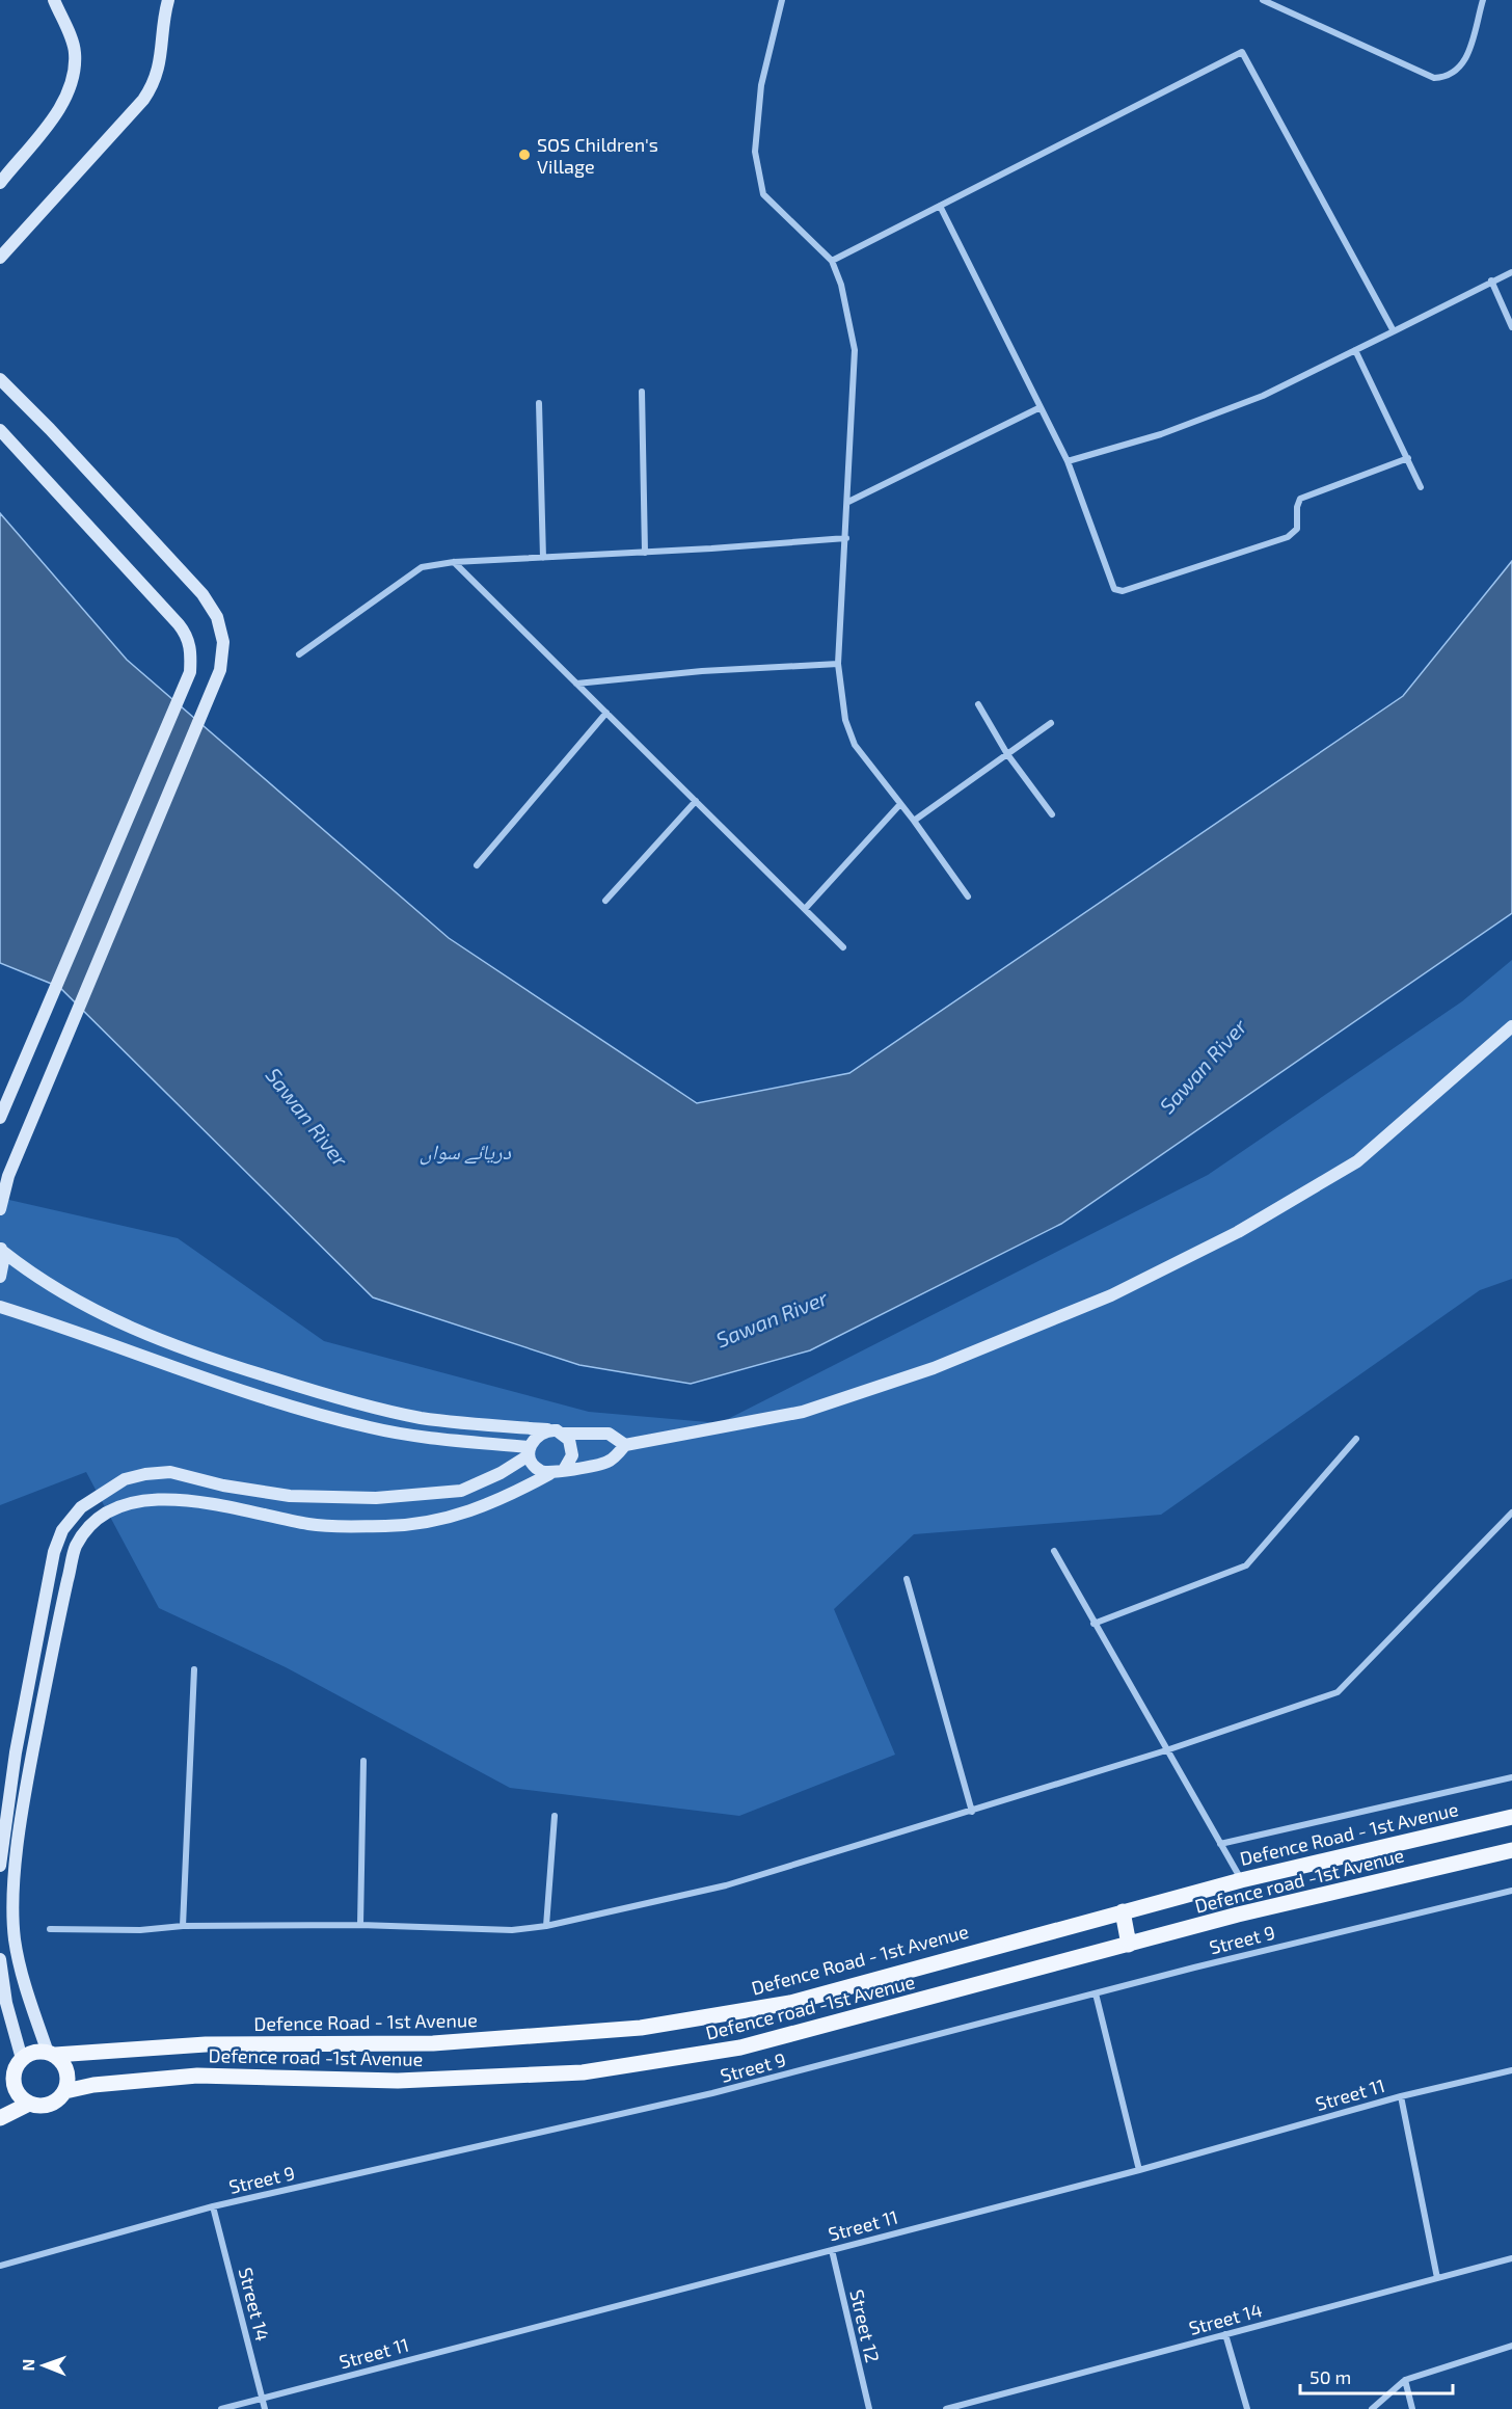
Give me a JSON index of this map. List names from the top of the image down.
{
  "streets": {
    "main road": ["Defence Road - 1st Avenue", "Defence road -1st Avenue"],
    "street": [
      "Street 9",
      "Street 11",
      "Street 14",
      "Street 12"
    ]
  },
  "crossings": [
    ["Defence Road - 1st Avenue", "Defence road -1st Avenue"],
    ["Street 9", "Street 14"],
    ["Street 11", "Street 14"],
    ["Street 11", "Street 12"]
  ],
  "water": ["Sawan River", "دریائے سواں"],
  "places": ["SOS Children's Village"],
  "scale_bar": "50 m",
  "north": "left"
}
